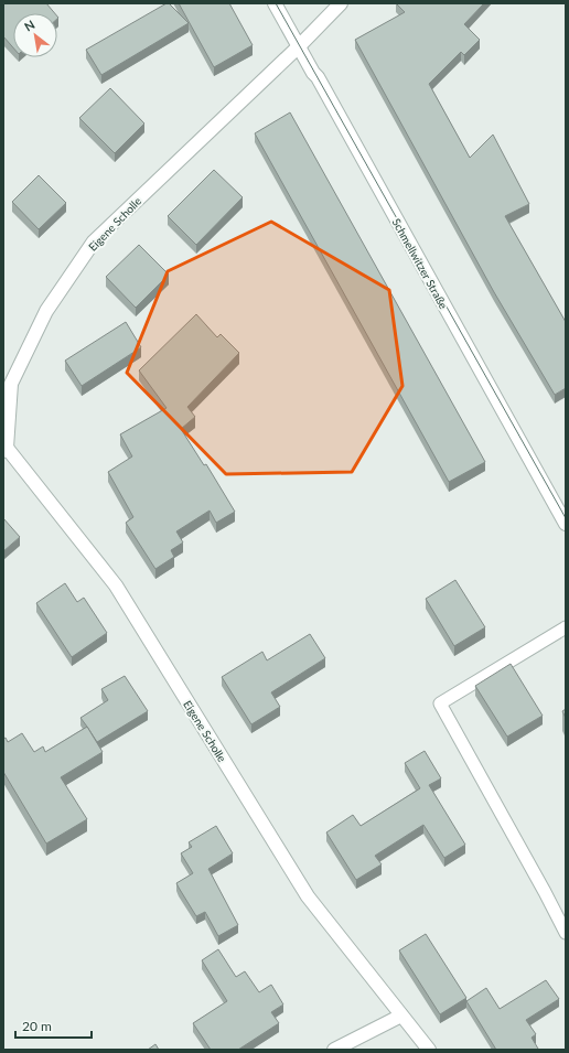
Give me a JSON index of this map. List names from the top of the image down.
{
  "streets": {
    "street": ["Eigene Scholle", "Schmellwitzer Straße"]
  },
  "crossings": [
    ["Eigene Scholle", "Schmellwitzer Straße"]
  ],
  "scale_bar": "20 m",
  "north": "top left"
}
